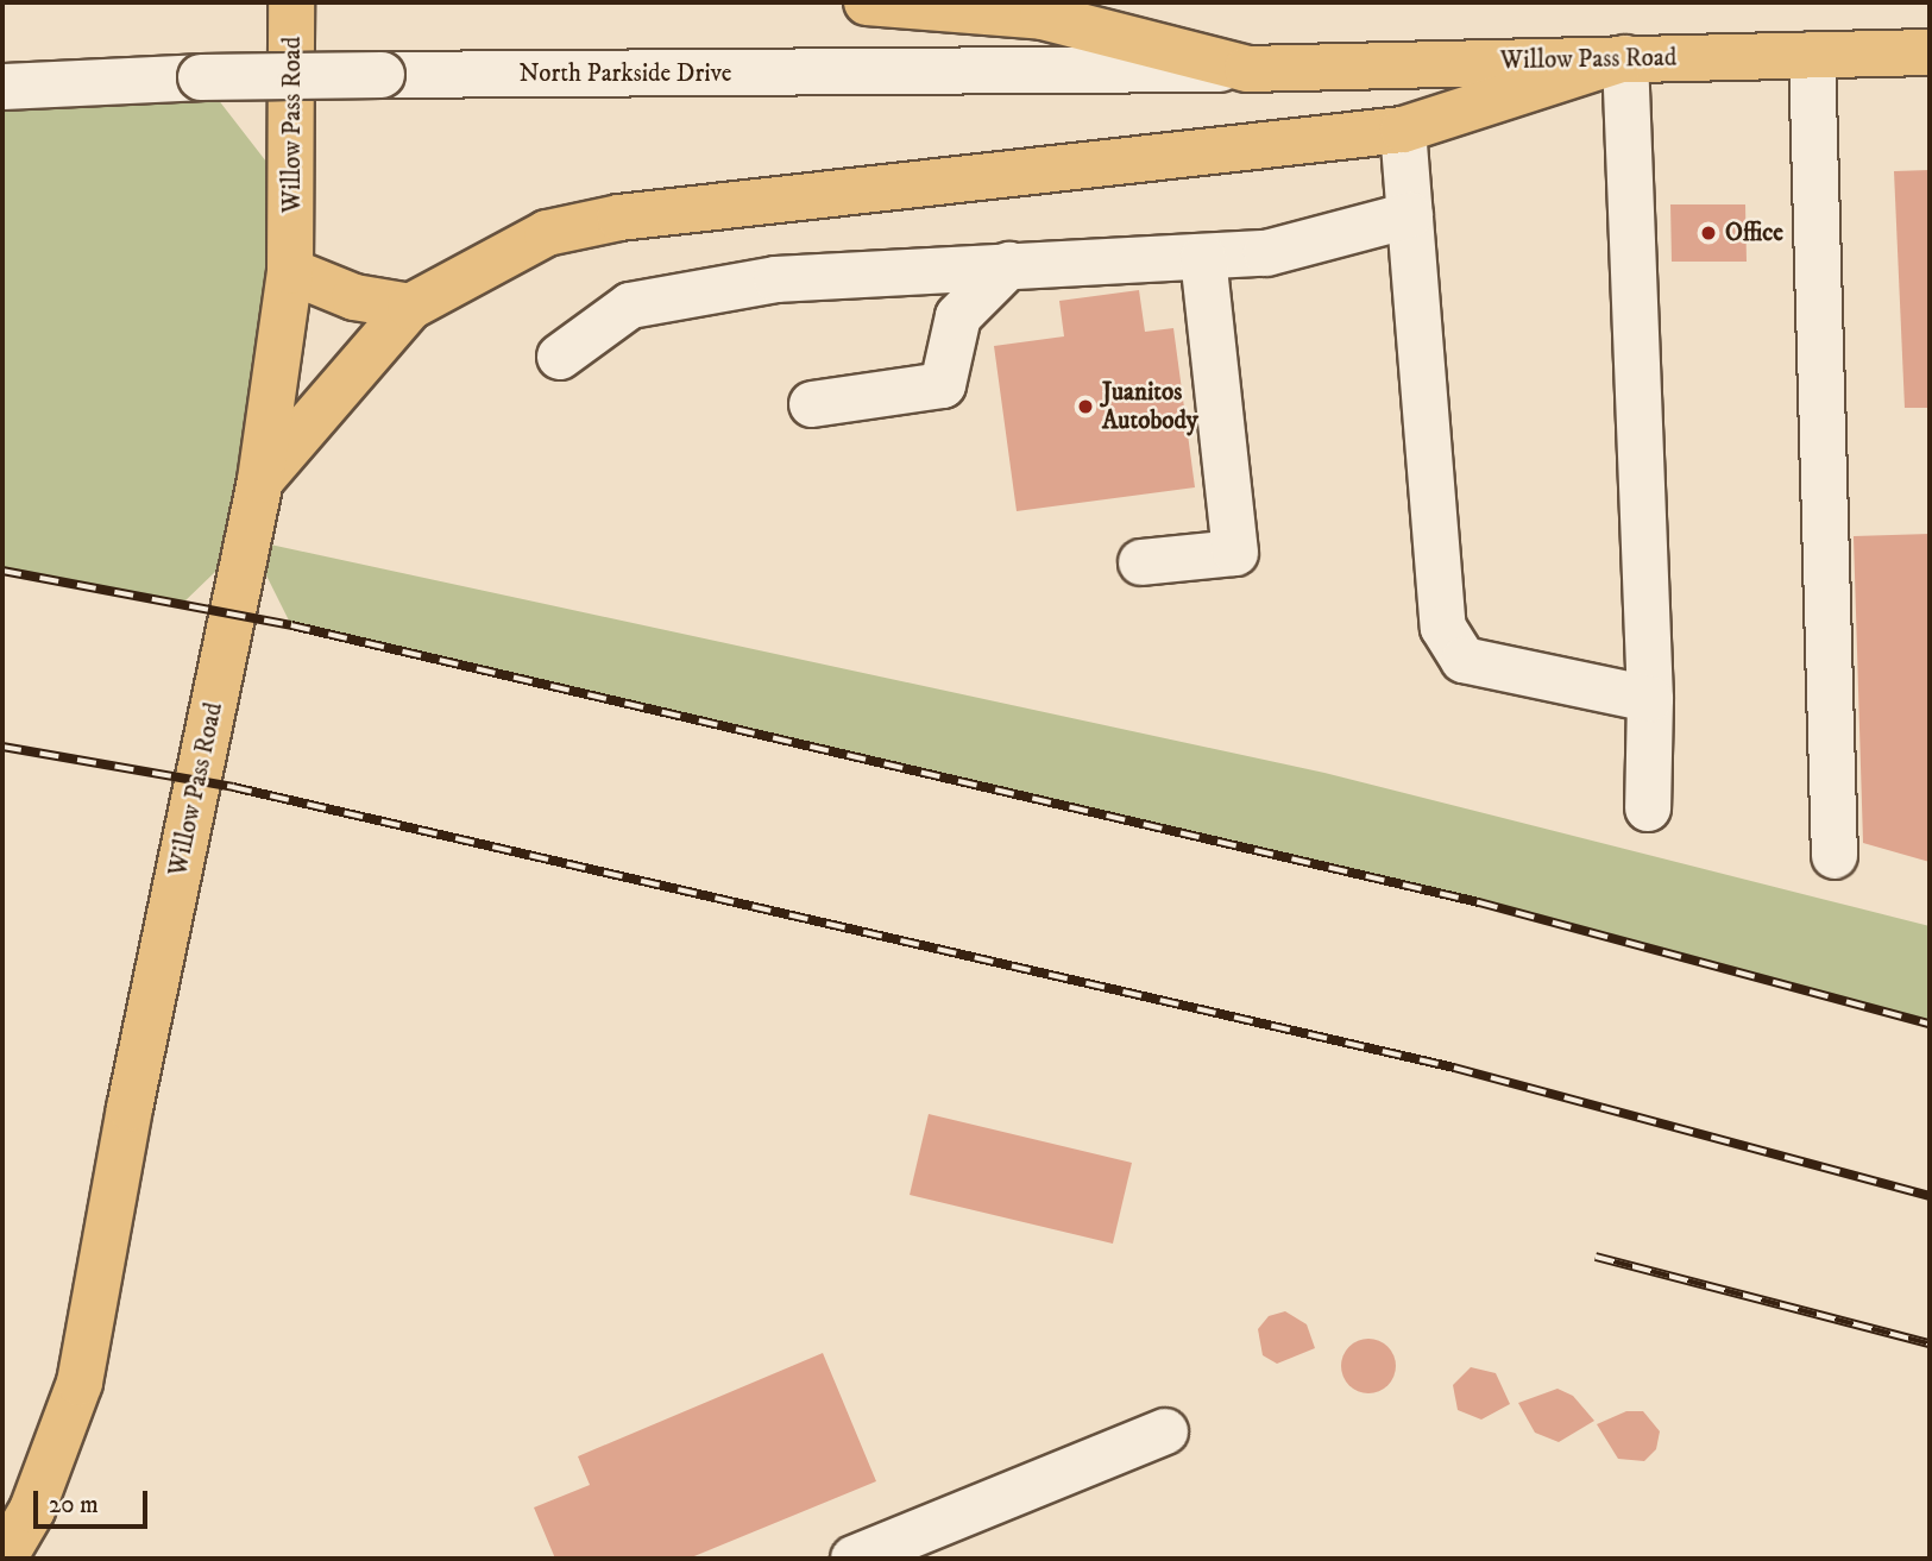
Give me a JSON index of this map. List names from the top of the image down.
{
  "streets": {
    "main road": ["Willow Pass Road"],
    "street": ["North Parkside Drive"]
  },
  "crossings": [
    ["Willow Pass Road", "North Parkside Drive"]
  ],
  "places": ["Office", "Juanitos Autobody"],
  "scale_bar": "20 m"
}
